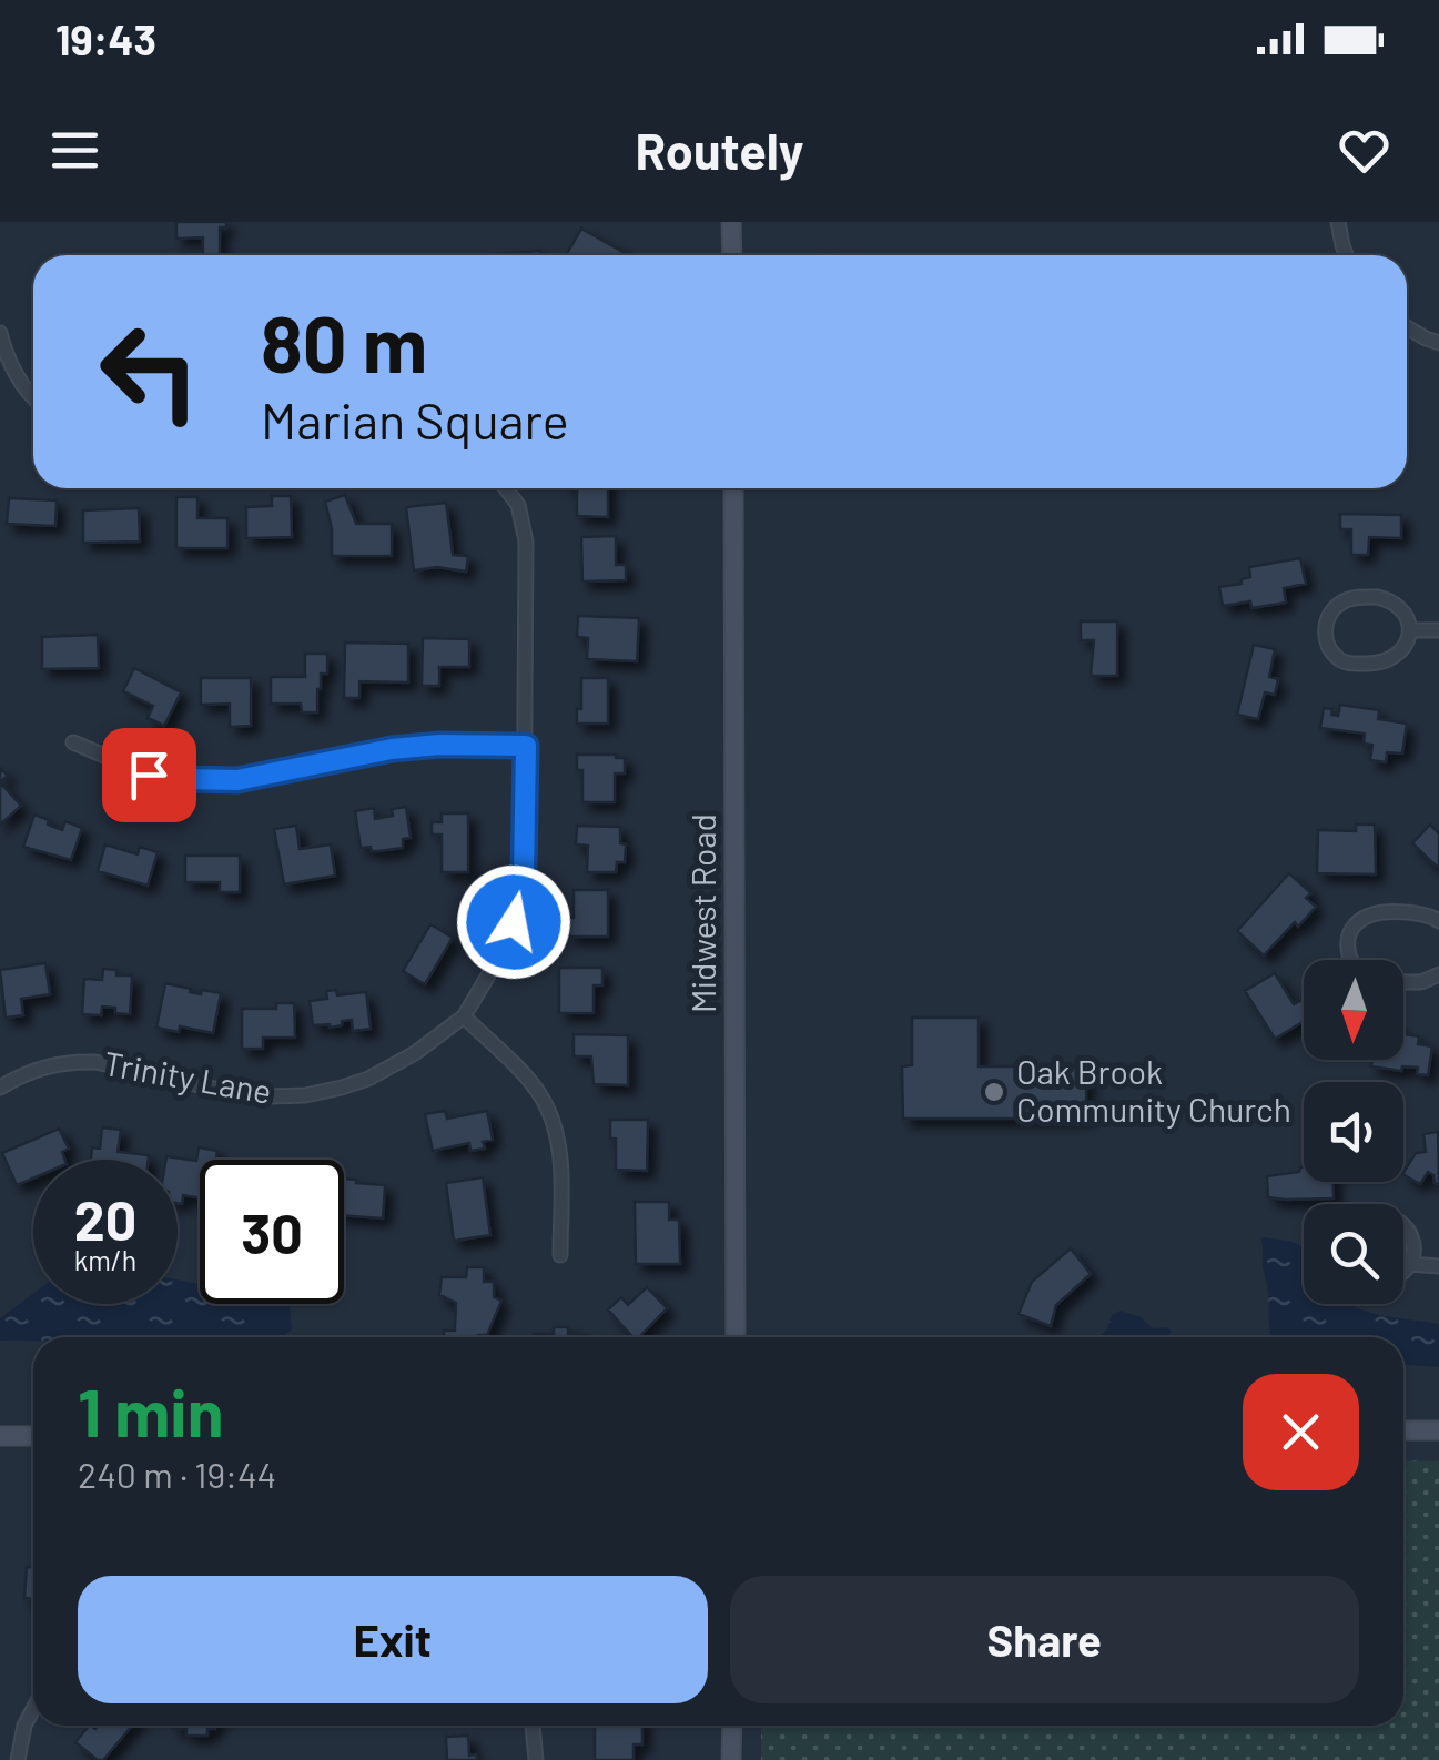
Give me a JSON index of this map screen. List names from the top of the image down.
{
  "streets": {
    "main road": ["Midwest Road"],
    "street": ["Trinity Lane"]
  },
  "places": ["Oak Brook Community Church"],
  "north": "bottom",
  "page": {
    "status": "19:43",
    "header": "Routely",
    "turn": ["80 m", "Marian Square"],
    "speed": "20 km/h",
    "limit": "30",
    "heading": ["1 min", "240 m · 19:44"],
    "buttons": ["Exit", "Share"]
  }
}
